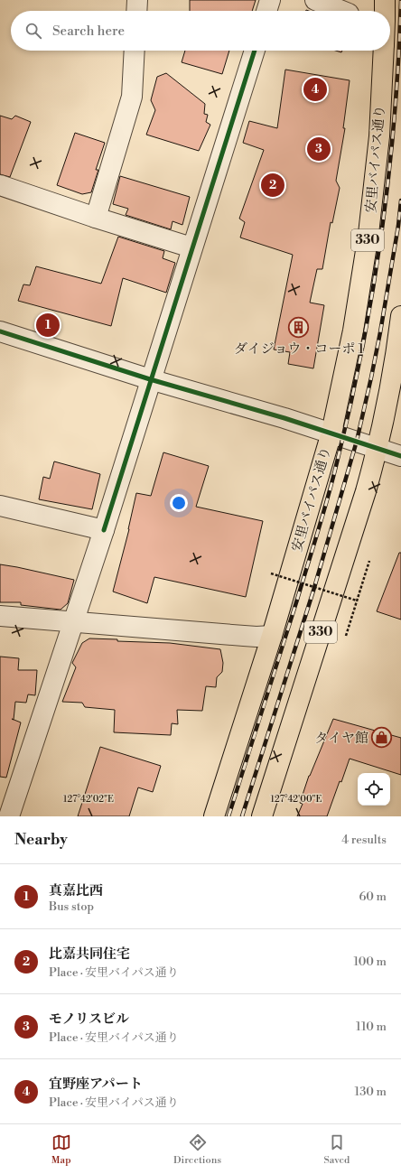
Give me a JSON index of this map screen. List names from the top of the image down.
{
  "streets": {
    "highway": ["安里バイパス通り", "330"]
  },
  "places": {
    "building": ["ダイジョウ・コーポ 1"],
    "shop": ["タイヤ館"]
  },
  "page": {
    "search": "Search here",
    "pins": [
      "4",
      "3",
      "2",
      "1"
    ],
    "heading": ["Nearby", "4 results"],
    "list": [
      {
        "mark": "1",
        "name": "真嘉比西",
        "note": "Bus stop",
        "value": "60 m"
      },
      {
        "mark": "2",
        "name": "比嘉共同住宅",
        "note": "Place · 安里バイパス通り",
        "value": "100 m"
      },
      {
        "mark": "3",
        "name": "モノリスビル",
        "note": "Place · 安里バイパス通り",
        "value": "110 m"
      },
      {
        "mark": "4",
        "name": "宜野座アパート",
        "note": "Place · 安里バイパス通り",
        "value": "130 m"
      }
    ],
    "nav": ["Map", "Directions", "Saved"]
  },
  "coordinates": ["127°42'02\"E", "127°42'00\"E"]
}
